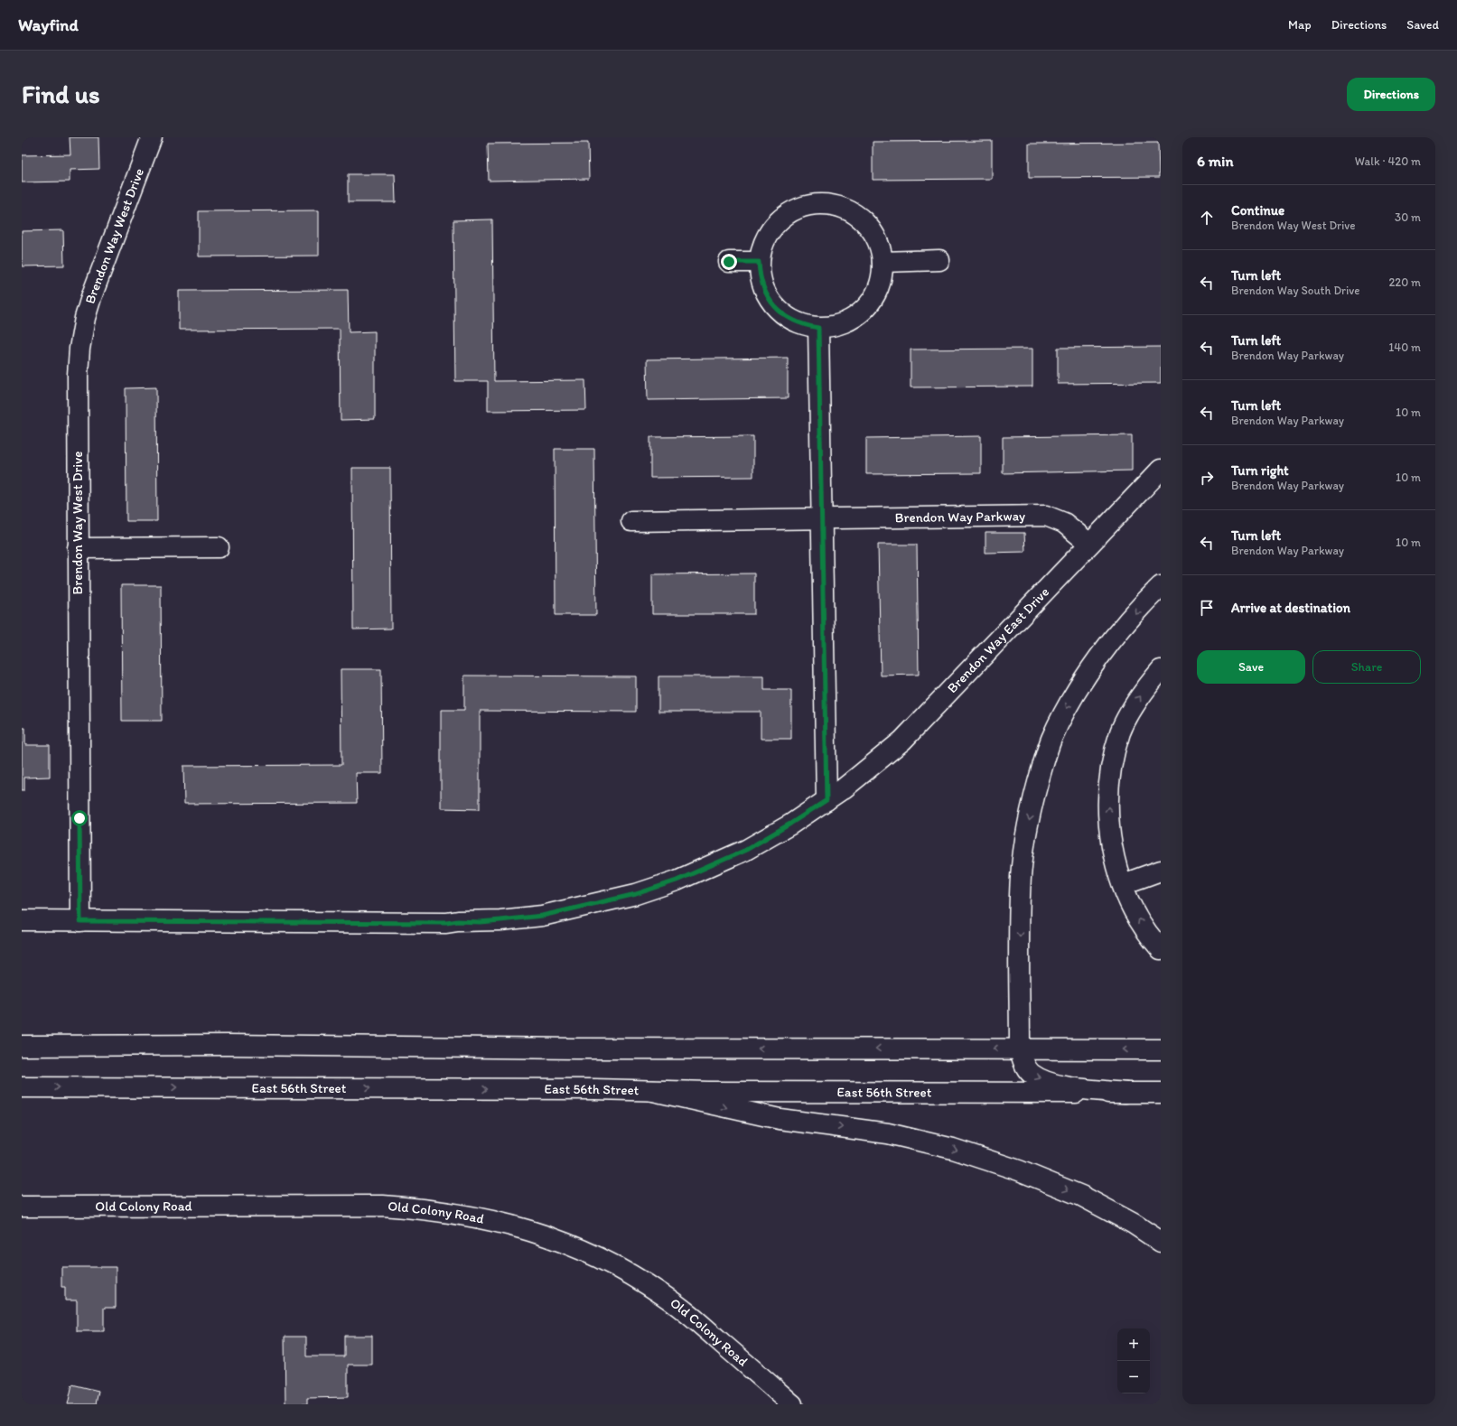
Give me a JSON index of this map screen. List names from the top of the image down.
{
  "streets": {
    "main road": [
      "Brendon Way West Drive",
      "Brendon Way Parkway",
      "Brendon Way East Drive",
      "East 56th Street",
      "Old Colony Road"
    ]
  },
  "crossings": [
    ["Brendon Way West Drive", "Brendon Way East Drive"],
    ["Brendon Way Parkway", "Brendon Way East Drive"]
  ],
  "page": {
    "header": "Wayfind",
    "nav": ["Map", "Directions", "Saved"],
    "buttons": [
      "Directions",
      ["Save", "Share"]
    ],
    "title": "Find us",
    "heading": ["6 min", "Walk · 420 m"],
    "list": [
      ["Continue", "Brendon Way West Drive", "30 m"],
      ["Turn left", "Brendon Way South Drive", "220 m"],
      ["Turn left", "Brendon Way Parkway", "140 m"],
      ["Turn left", "Brendon Way Parkway", "10 m"],
      ["Turn right", "Brendon Way Parkway", "10 m"],
      ["Turn left", "Brendon Way Parkway", "10 m"],
      "Arrive at destination"
    ],
    "map_buttons": ["+", "−"]
  }
}
